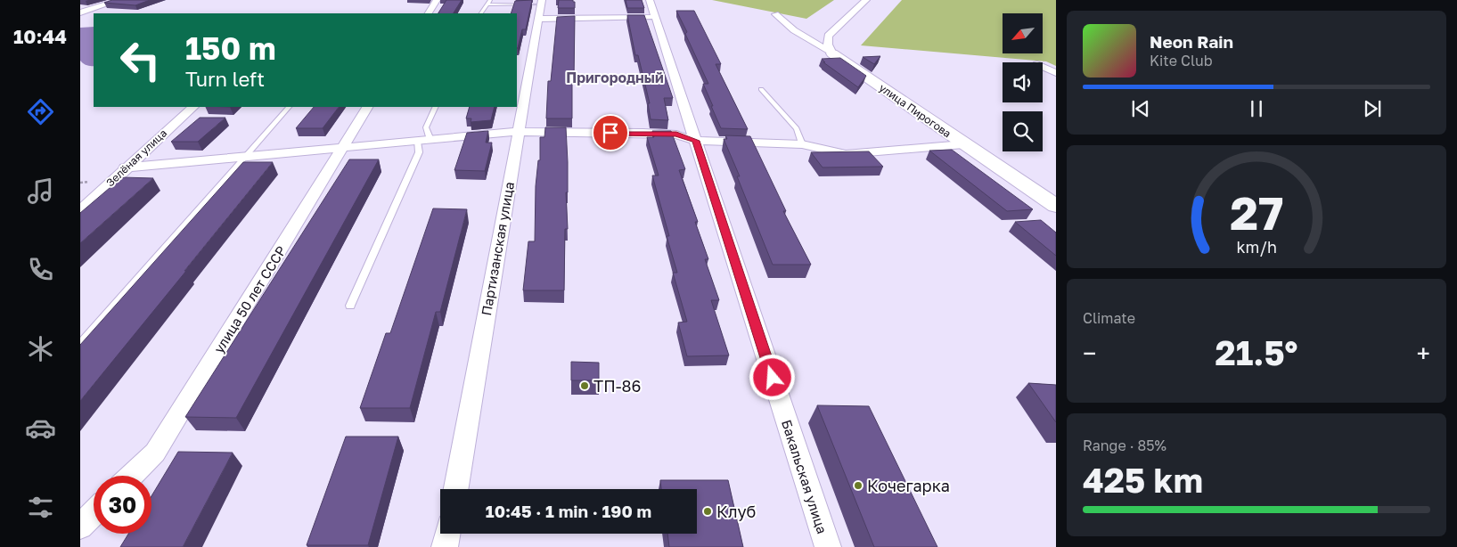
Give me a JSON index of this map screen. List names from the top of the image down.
{
  "streets": {
    "street": [
      "улица Пирогова",
      "Зелёная улица",
      "Партизанская улица",
      "улица 50 лет СССР",
      "Бакальская улица"
    ]
  },
  "districts": ["Пригородный"],
  "places": ["ТП-86", "Кочегарка", "Клуб"],
  "north": "bottom left",
  "page": {
    "tabs": "10:44",
    "turn": ["150 m", "Turn left"],
    "song": ["Neon Rain", "Kite Club"],
    "tile": [
      "Climate",
      ["Range · 85%", "425 km"]
    ],
    "heat": ["−", "21.5°", "+"],
    "limit": "30",
    "trip": "10:45 · 1 min · 190 m",
    "gauge": ["27", "km/h"]
  }
}
